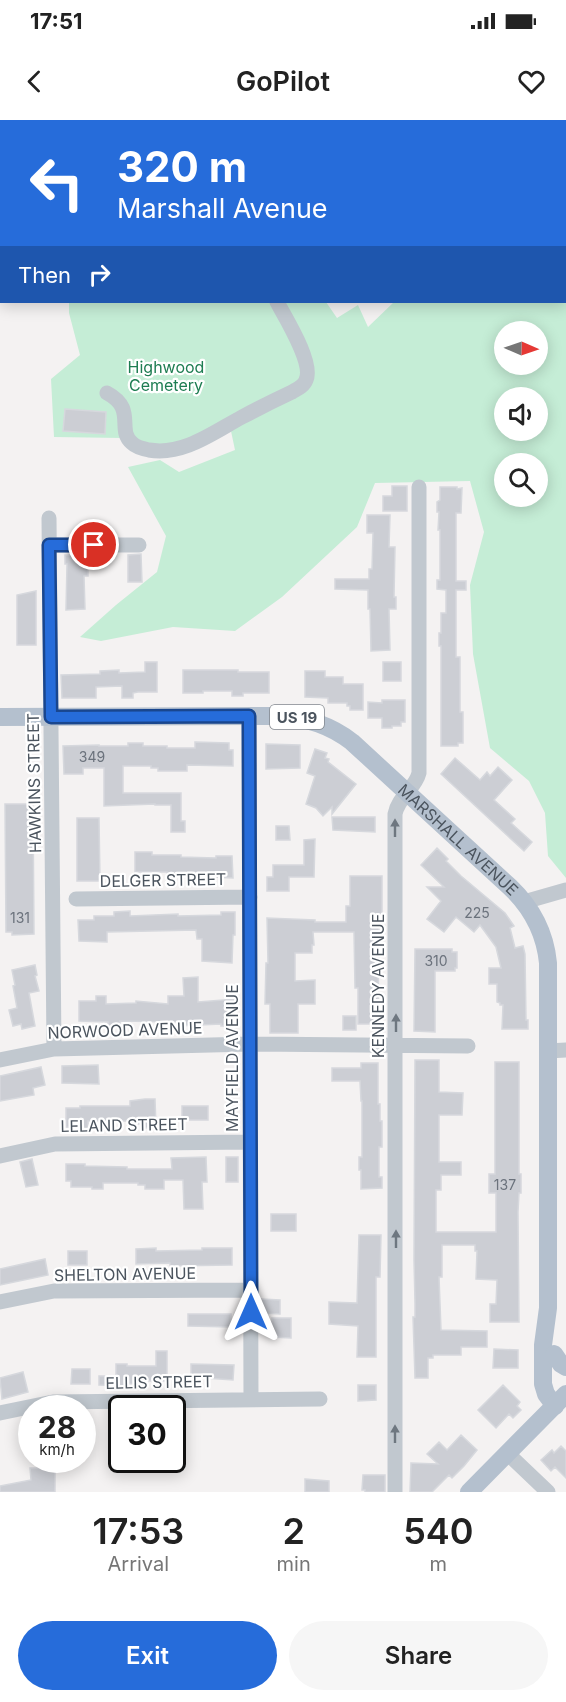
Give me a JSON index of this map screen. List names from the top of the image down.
{
  "streets": {
    "main road": ["US 19", "MARSHALL AVENUE"],
    "street": [
      "HAWKINS STREET",
      "DELGER STREET",
      "KENNEDY AVENUE",
      "NORWOOD AVENUE",
      "MAYFIELD AVENUE",
      "LELAND STREET",
      "SHELTON AVENUE",
      "ELLIS STREET"
    ]
  },
  "crossings": [
    ["HAWKINS STREET", "MARSHALL AVENUE"],
    ["HAWKINS STREET", "NORWOOD AVENUE"],
    ["MARSHALL AVENUE", "KENNEDY AVENUE"],
    ["MARSHALL AVENUE", "MAYFIELD AVENUE"],
    ["DELGER STREET", "MAYFIELD AVENUE"],
    ["KENNEDY AVENUE", "NORWOOD AVENUE"],
    ["NORWOOD AVENUE", "MAYFIELD AVENUE"],
    ["MAYFIELD AVENUE", "LELAND STREET"],
    ["MAYFIELD AVENUE", "SHELTON AVENUE"],
    ["MAYFIELD AVENUE", "ELLIS STREET"]
  ],
  "one_way": ["KENNEDY AVENUE"],
  "parks": ["Highwood Cemetery"],
  "house_numbers": [
    "349",
    "225",
    "131",
    "310",
    "137"
  ],
  "north": "right",
  "page": {
    "status": "17:51",
    "header": "GoPilot",
    "turn": ["320 m", "Marshall Avenue"],
    "then": "Then",
    "speed": "28 km/h",
    "limit": "30",
    "eta": [
      "17:53",
      "Arrival",
      "2",
      "min",
      "540",
      "m"
    ],
    "buttons": ["Exit", "Share"]
  }
}
